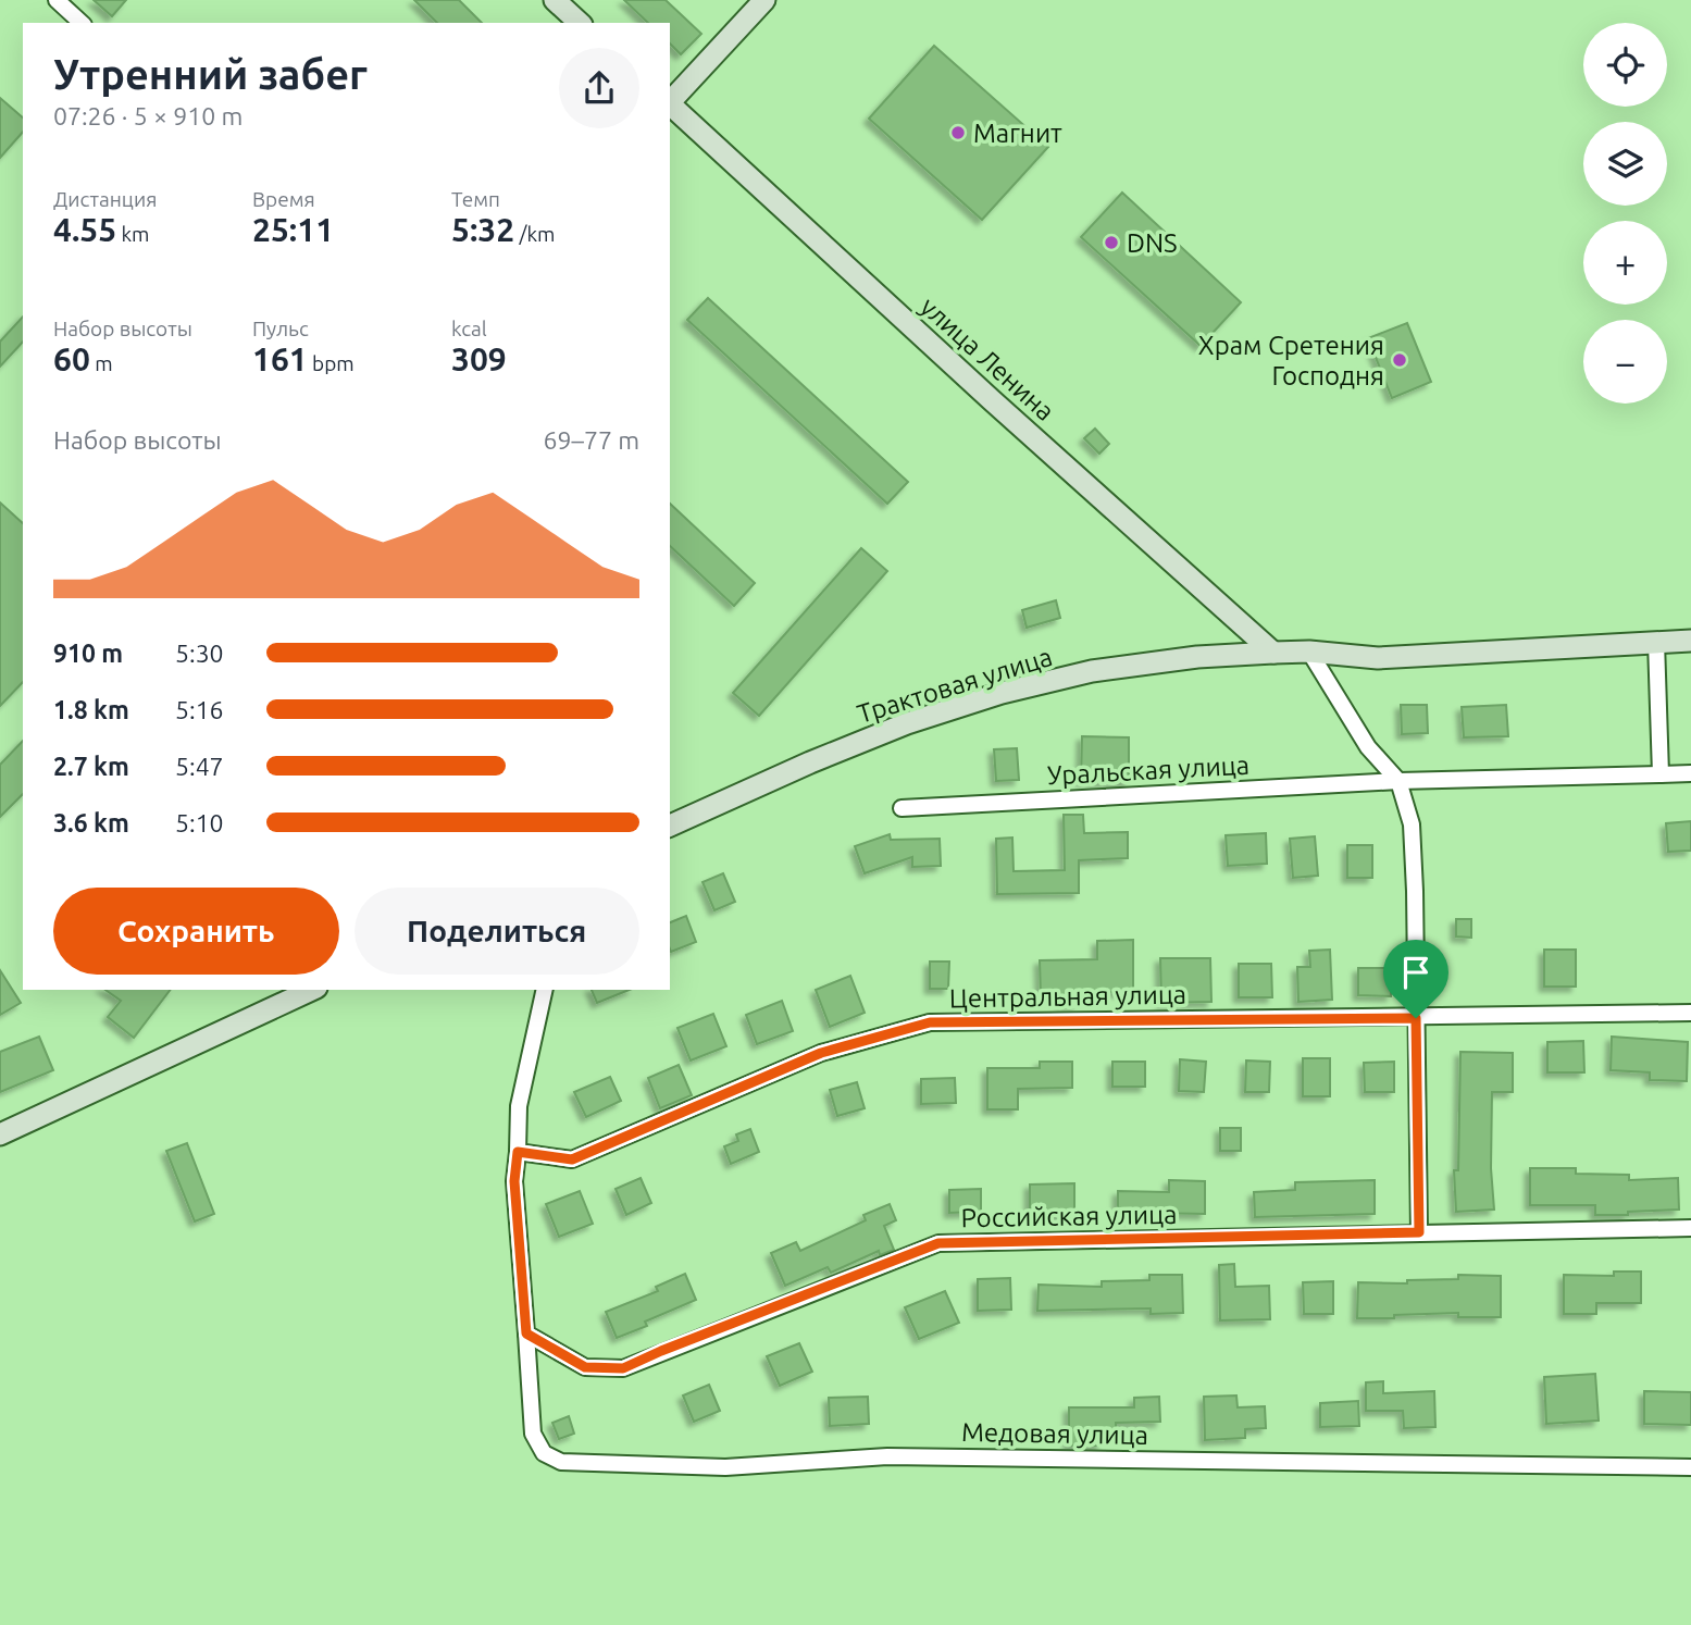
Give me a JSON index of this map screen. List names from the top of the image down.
{
  "streets": {
    "main road": ["улица Ленина", "Трактовая улица"],
    "street": [
      "Уральская улица",
      "Центральная улица",
      "Российская улица",
      "Медовая улица"
    ]
  },
  "crossings": [
    ["улица Ленина", "Трактовая улица"],
    ["Российская улица", "Медовая улица"]
  ],
  "places": ["Магнит", "DNS", "Храм Сретения Господня"],
  "page": {
    "map_buttons": ["+", "−"],
    "heading": ["Утренний забег", "07:26 · 5 × 910 m"],
    "stats": [
      ["Дистанция", "4.55 km"],
      ["Время", "25:11"],
      ["Темп", "5:32 /km"],
      ["Набор высоты", "60 m"],
      ["Пульс", "161 bpm"],
      ["kcal", "309"]
    ],
    "chart": ["Набор высоты", "69–77 m"],
    "list": [
      {
        "name": "910 m",
        "note": "5:30"
      },
      {
        "name": "1.8 km",
        "note": "5:16"
      },
      {
        "name": "2.7 km",
        "note": "5:47"
      },
      {
        "name": "3.6 km",
        "note": "5:10"
      }
    ],
    "buttons": ["Сохранить", "Поделиться"]
  }
}
